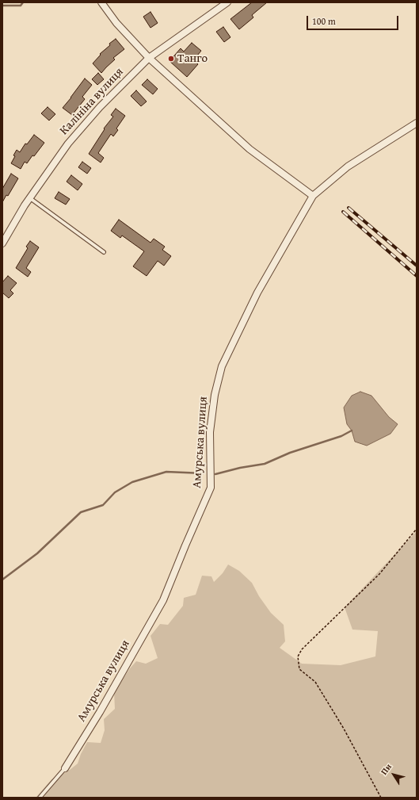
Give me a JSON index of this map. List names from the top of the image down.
{
  "streets": {
    "street": ["Калініна вулиця", "Амурська вулиця"]
  },
  "places": ["Танго"],
  "scale_bar": "100 m",
  "north": "top left"
}
